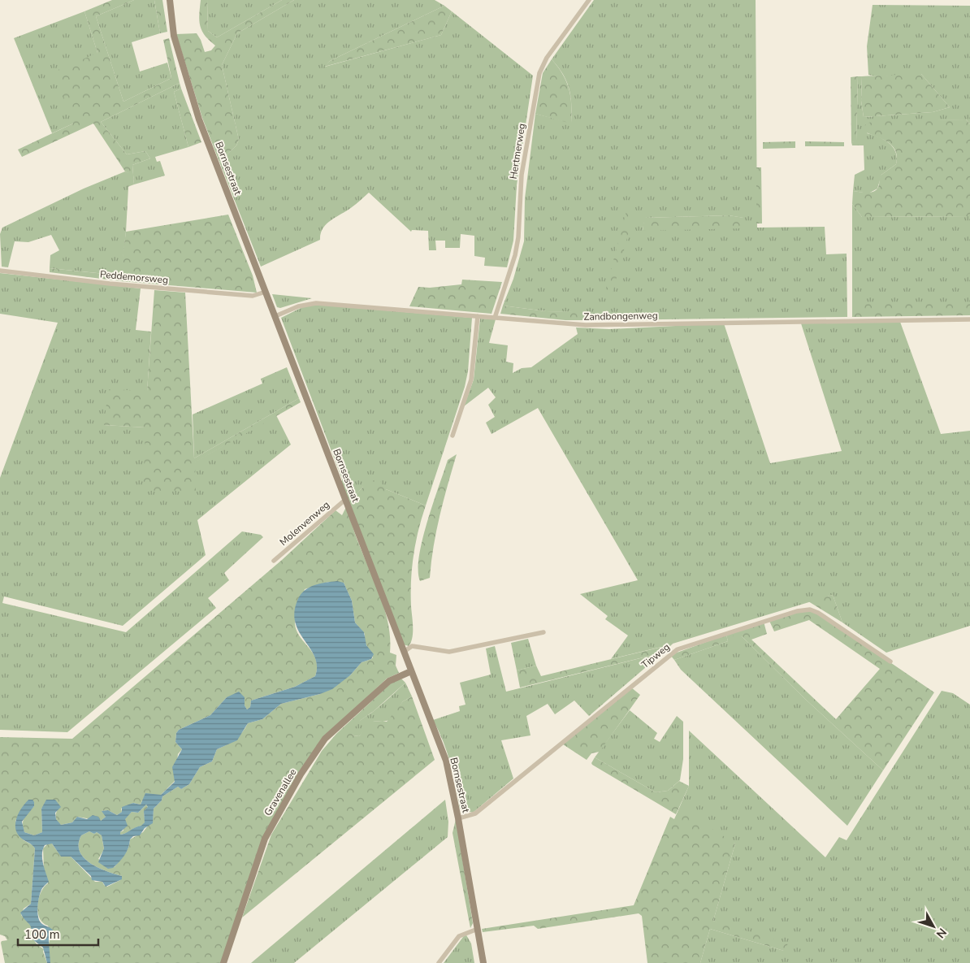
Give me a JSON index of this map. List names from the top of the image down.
{
  "streets": {
    "street": [
      "Hertmerweg",
      "Bornsestraat",
      "Peddemorsweg",
      "Zandbongenweg",
      "Molenvenweg",
      "Tipweg",
      "Gravenallee"
    ]
  },
  "crossings": [
    ["Hertmerweg", "Zandbongenweg"],
    ["Bornsestraat", "Peddemorsweg"],
    ["Bornsestraat", "Zandbongenweg"],
    ["Bornsestraat", "Molenvenweg"],
    ["Bornsestraat", "Tipweg"],
    ["Bornsestraat", "Gravenallee"]
  ],
  "scale_bar": "100 m",
  "north": "bottom right"
}
